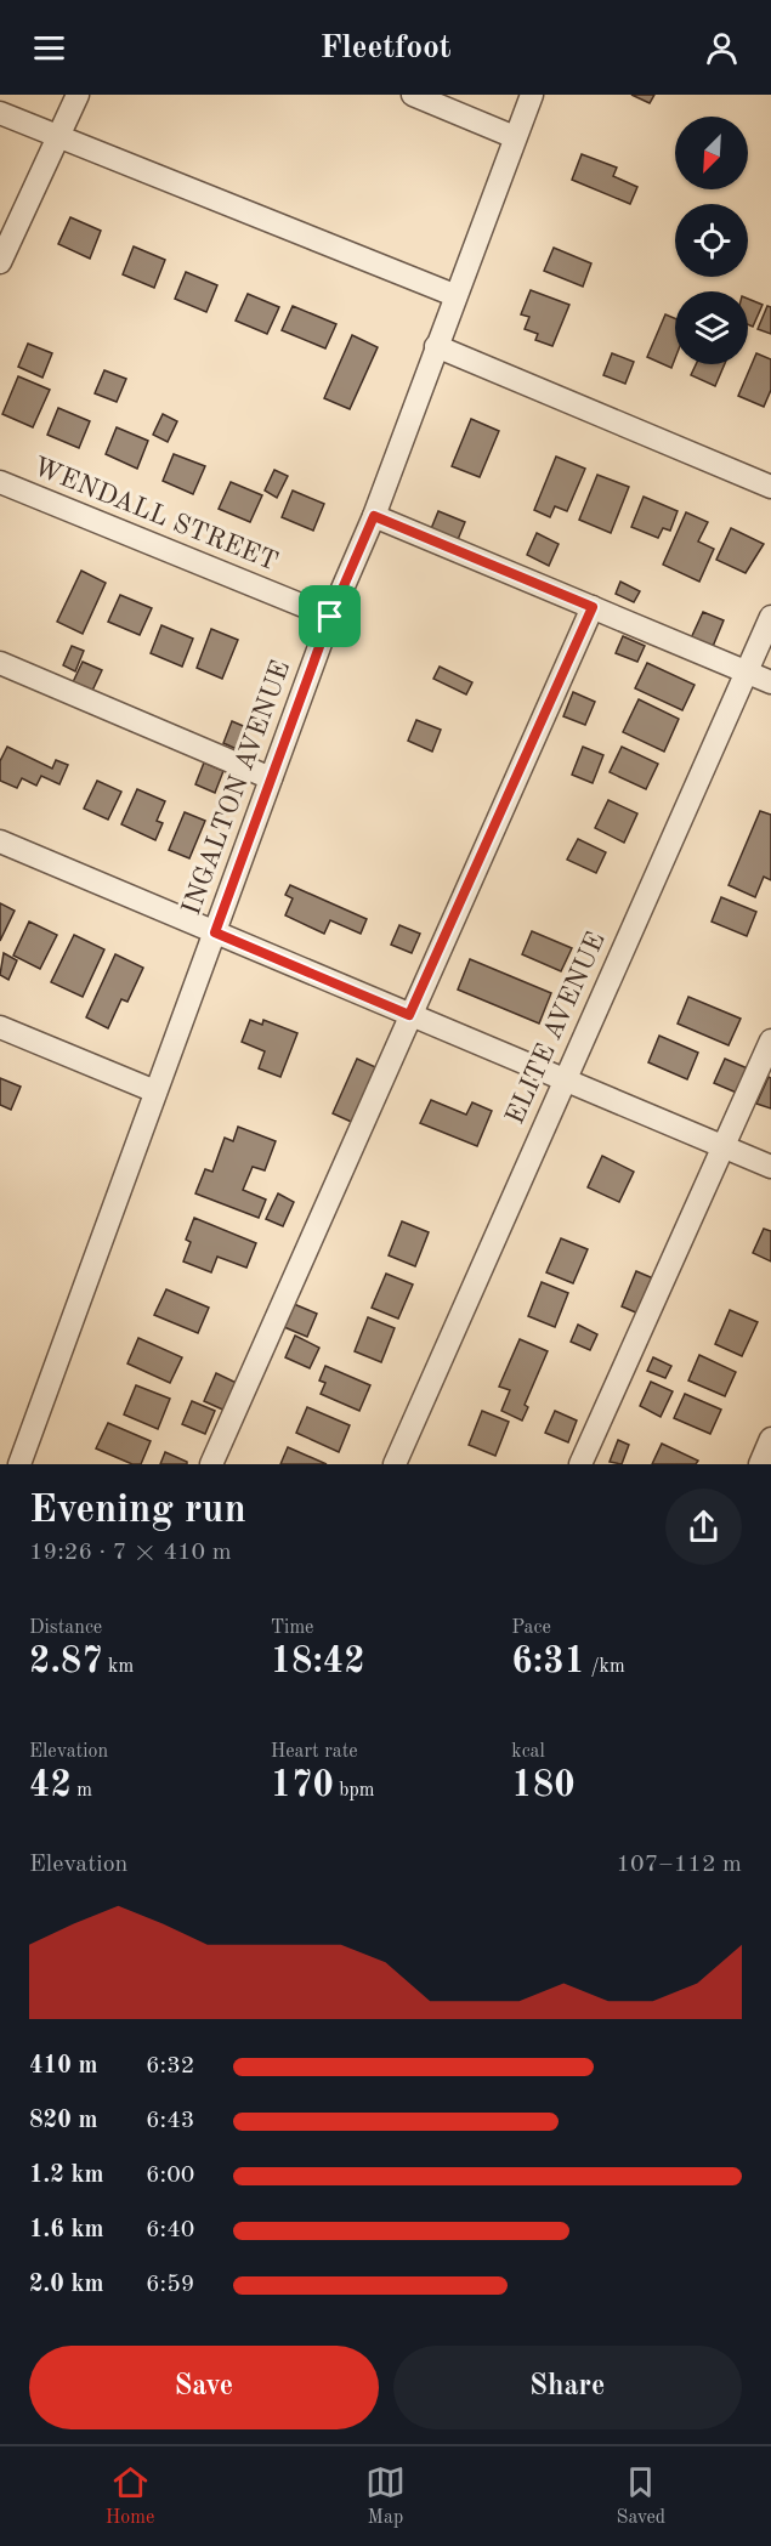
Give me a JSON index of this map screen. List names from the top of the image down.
{
  "streets": {
    "street": ["WENDALL STREET", "INGALTON AVENUE", "ELITE AVENUE"]
  },
  "crossings": [
    ["WENDALL STREET", "INGALTON AVENUE"]
  ],
  "north": "bottom left",
  "page": {
    "header": "Fleetfoot",
    "heading": ["Evening run", "19:26 · 7 × 410 m"],
    "stats": [
      ["Distance", "2.87 km"],
      ["Time", "18:42"],
      ["Pace", "6:31 /km"],
      ["Elevation", "42 m"],
      ["Heart rate", "170 bpm"],
      ["kcal", "180"]
    ],
    "chart": ["Elevation", "107–112 m"],
    "list": [
      {
        "name": "410 m",
        "note": "6:32"
      },
      {
        "name": "820 m",
        "note": "6:43"
      },
      {
        "name": "1.2 km",
        "note": "6:00"
      },
      {
        "name": "1.6 km",
        "note": "6:40"
      },
      {
        "name": "2.0 km",
        "note": "6:59"
      }
    ],
    "buttons": ["Save", "Share"],
    "tabs": ["Home", "Map", "Saved"]
  }
}
